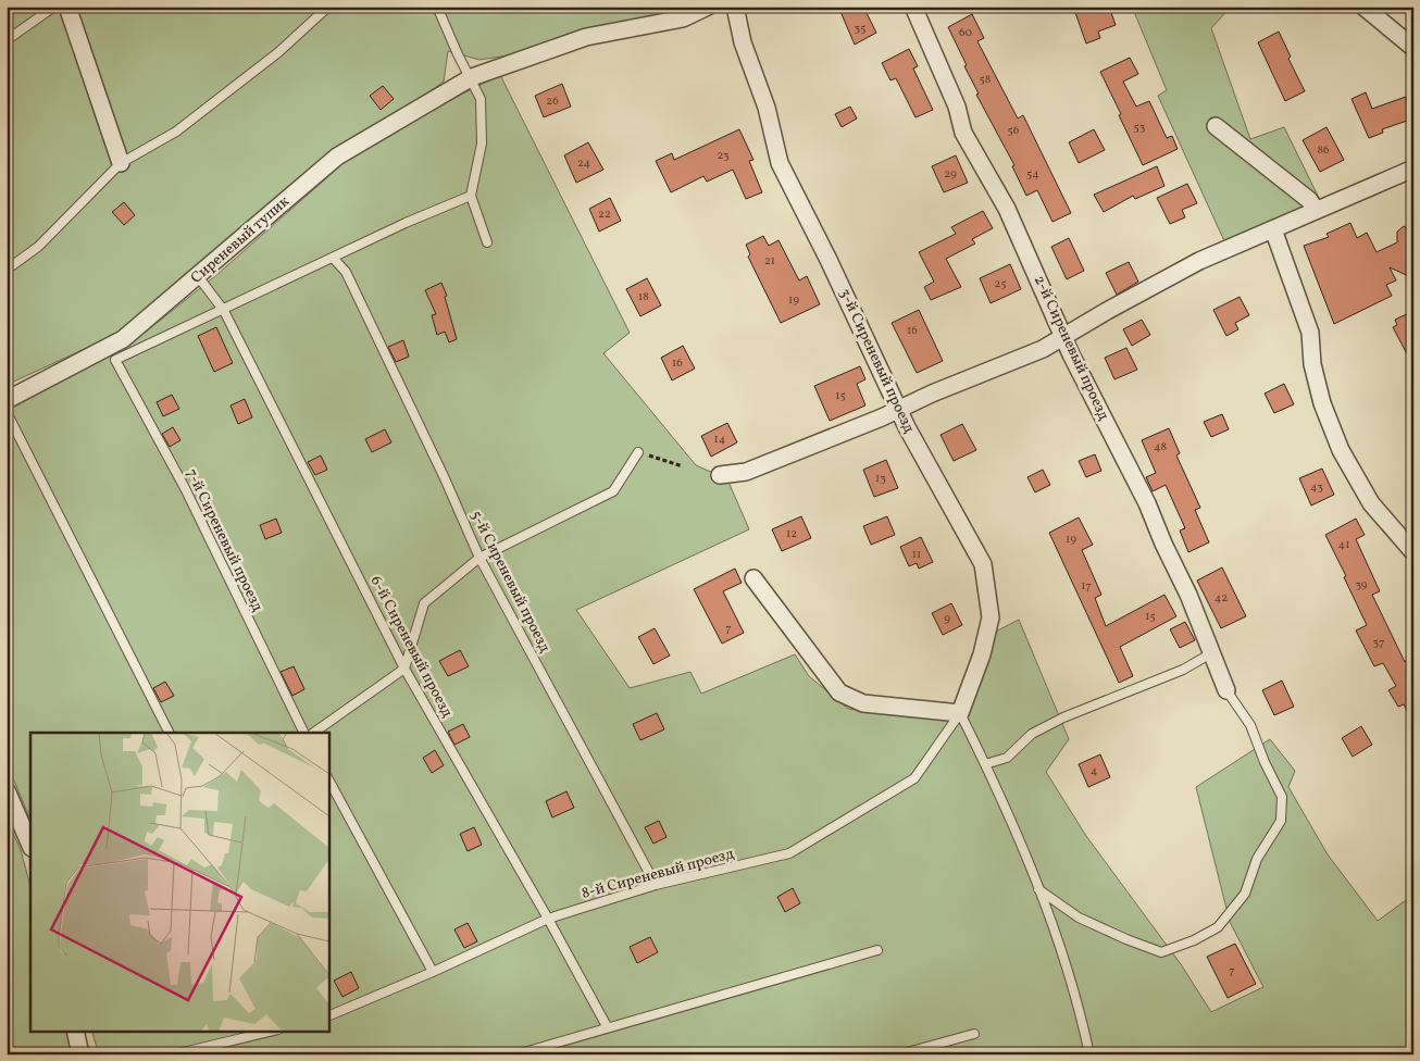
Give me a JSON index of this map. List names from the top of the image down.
{
  "streets": {
    "street": ["Сиреневый тупик", "2-й Сиреневый проезд", "3-й Сиреневый проезд"],
    "lane": [
      "7-й Сиреневый проезд",
      "5-й Сиреневый проезд",
      "6-й Сиреневый проезд",
      "8-й Сиреневый проезд"
    ]
  },
  "crossings": [
    ["Сиреневый тупик", "6-й Сиреневый проезд"],
    ["3-й Сиреневый проезд", "8-й Сиреневый проезд"],
    ["7-й Сиреневый проезд", "6-й Сиреневый проезд"],
    ["5-й Сиреневый проезд", "8-й Сиреневый проезд"],
    ["6-й Сиреневый проезд", "8-й Сиреневый проезд"]
  ],
  "house_numbers": [
    "35",
    "60",
    "58",
    "26",
    "53",
    "56",
    "86",
    "23",
    "24",
    "29",
    "54",
    "22",
    "21",
    "25",
    "18",
    "19",
    "16",
    "16",
    "15",
    "14",
    "48",
    "13",
    "43",
    "12",
    "19",
    "41",
    "11",
    "39",
    "17",
    "42",
    "15",
    "9",
    "7",
    "37",
    "4",
    "7"
  ]
}
